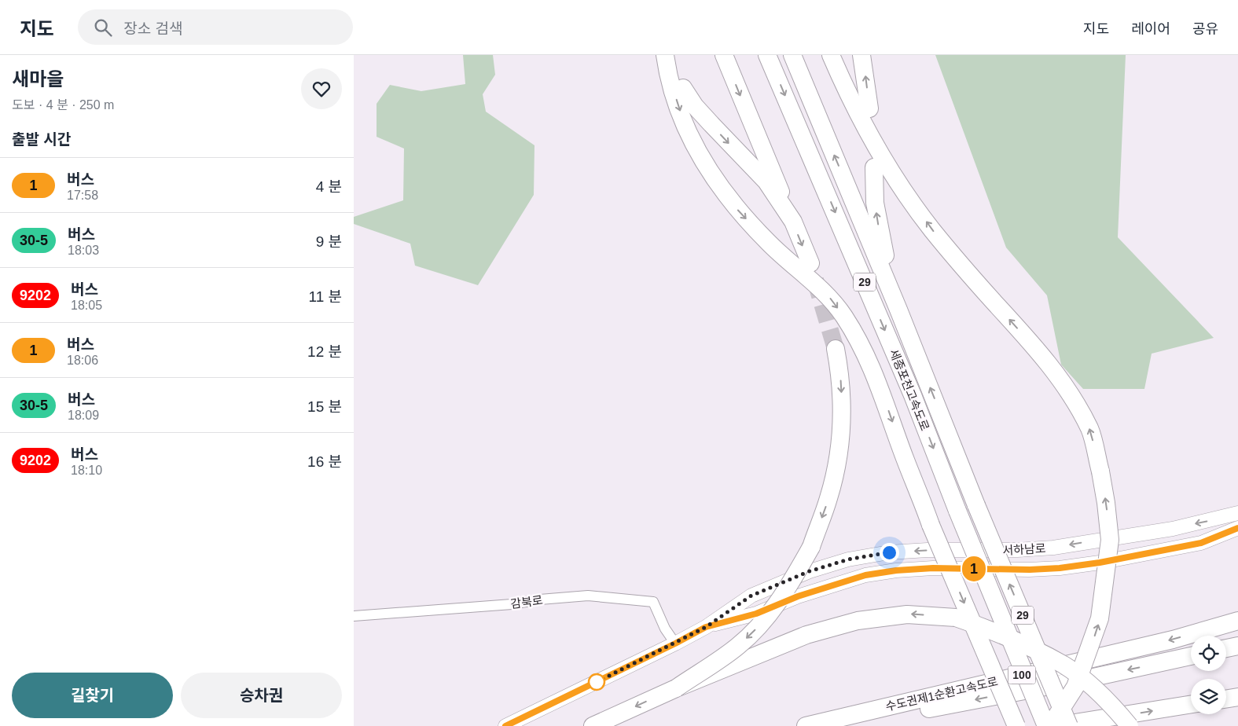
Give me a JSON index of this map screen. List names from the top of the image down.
{
  "streets": {
    "highway": [
      "29",
      "세종포천고속도로",
      "100",
      "수도권제1순환고속도로"
    ],
    "main road": ["서하남로"],
    "street": ["감북로"]
  },
  "crossings": [
    ["서하남로", "감북로"]
  ],
  "one_way": ["수도권제1순환고속도로"],
  "lines": ["bus line 1"],
  "page": {
    "header": "지도",
    "search": "장소 검색",
    "nav": ["지도", "레이어", "공유"],
    "heading": [
      ["새마을", "도보 · 4 분 · 250 m"],
      "출발 시간"
    ],
    "on_map": "1",
    "list": [
      {
        "mark": "1",
        "name": "버스",
        "note": "17:58",
        "value": "4 분"
      },
      {
        "mark": "30-5",
        "name": "버스",
        "note": "18:03",
        "value": "9 분"
      },
      {
        "mark": "9202",
        "name": "버스",
        "note": "18:05",
        "value": "11 분"
      },
      {
        "mark": "1",
        "name": "버스",
        "note": "18:06",
        "value": "12 분"
      },
      {
        "mark": "30-5",
        "name": "버스",
        "note": "18:09",
        "value": "15 분"
      },
      {
        "mark": "9202",
        "name": "버스",
        "note": "18:10",
        "value": "16 분"
      }
    ],
    "buttons": ["길찾기", "승차권"]
  }
}
